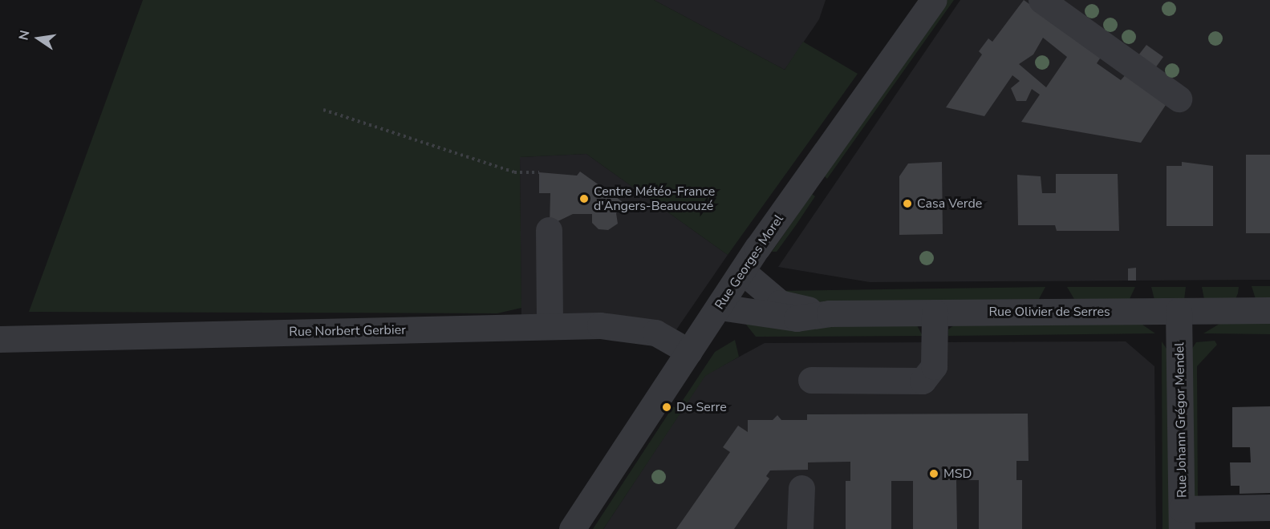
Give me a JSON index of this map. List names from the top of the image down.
{
  "streets": {
    "street": [
      "Rue Georges Morel",
      "Rue Olivier de Serres",
      "Rue Norbert Gerbier",
      "Rue Johann Grégor Mendel"
    ]
  },
  "crossings": [
    ["Rue Georges Morel", "Rue Olivier de Serres"],
    ["Rue Georges Morel", "Rue Norbert Gerbier"],
    ["Rue Olivier de Serres", "Rue Johann Grégor Mendel"]
  ],
  "places": [
    "Centre Météo-France d'Angers-Beaucouzé",
    "Casa Verde",
    "De Serre",
    "MSD"
  ],
  "north": "left"
}
